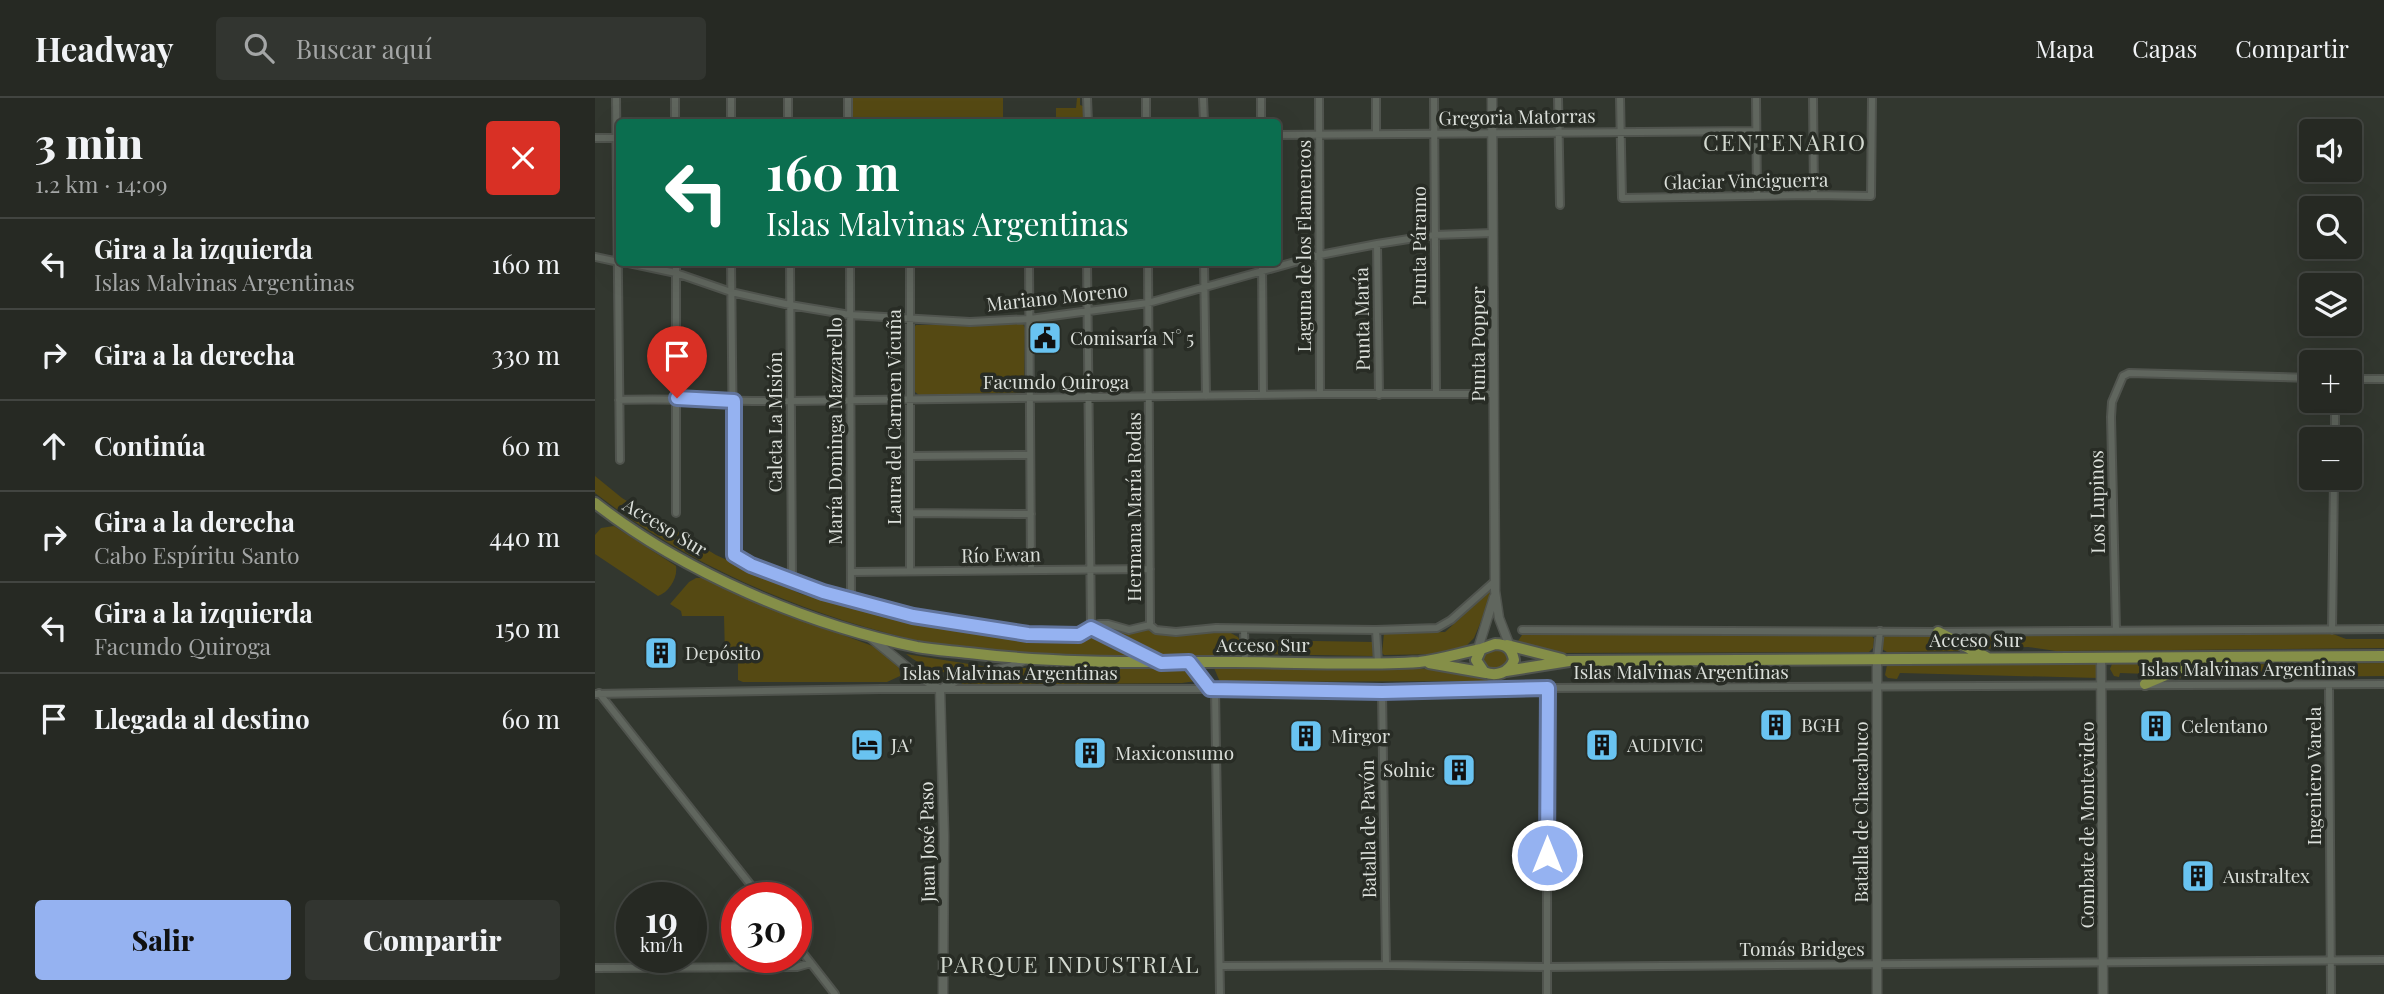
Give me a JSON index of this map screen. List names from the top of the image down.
{
  "streets": {
    "main road": ["Acceso Sur"],
    "street": [
      "Gregoria Matorras",
      "Glaciar Vinciguerra",
      "Laguna de los Flamencos",
      "Punta Páramo",
      "Mariano Moreno",
      "Punta María",
      "Punta Popper",
      "Facundo Quiroga",
      "Laura del Carmen Vicuña",
      "Caleta La Misión",
      "María Dominga Mazzarello",
      "Los Lupinos",
      "Hermana María Rodas",
      "Río Ewan",
      "Islas Malvinas Argentinas",
      "Ingeniero Varela",
      "Batalla de Chacabuco",
      "Combate de Montevideo",
      "Batalla de Pavón",
      "Juan José Paso",
      "Tomás Bridges"
    ]
  },
  "crossings": [
    ["Gregoria Matorras", "Glaciar Vinciguerra"],
    ["Gregoria Matorras", "Laguna de los Flamencos"],
    ["Gregoria Matorras", "Punta Páramo"],
    ["Gregoria Matorras", "Punta Popper"],
    ["Laguna de los Flamencos", "Mariano Moreno"],
    ["Laguna de los Flamencos", "Facundo Quiroga"],
    ["Punta Páramo", "Mariano Moreno"],
    ["Punta Páramo", "Facundo Quiroga"],
    ["Mariano Moreno", "Punta María"],
    ["Mariano Moreno", "Punta Popper"],
    ["Mariano Moreno", "Laura del Carmen Vicuña"],
    ["Mariano Moreno", "Caleta La Misión"],
    ["Mariano Moreno", "María Dominga Mazzarello"],
    ["Mariano Moreno", "Hermana María Rodas"],
    ["Punta María", "Facundo Quiroga"],
    ["Punta Popper", "Facundo Quiroga"],
    ["Punta Popper", "Acceso Sur"],
    ["Facundo Quiroga", "Laura del Carmen Vicuña"],
    ["Facundo Quiroga", "Caleta La Misión"],
    ["Facundo Quiroga", "María Dominga Mazzarello"],
    ["Facundo Quiroga", "Hermana María Rodas"],
    ["Laura del Carmen Vicuña", "Río Ewan"],
    ["María Dominga Mazzarello", "Río Ewan"],
    ["Los Lupinos", "Islas Malvinas Argentinas"],
    ["Hermana María Rodas", "Río Ewan"],
    ["Acceso Sur", "Batalla de Chacabuco"],
    ["Acceso Sur", "Combate de Montevideo"],
    ["Islas Malvinas Argentinas", "Ingeniero Varela"],
    ["Islas Malvinas Argentinas", "Batalla de Chacabuco"],
    ["Islas Malvinas Argentinas", "Combate de Montevideo"],
    ["Islas Malvinas Argentinas", "Batalla de Pavón"],
    ["Islas Malvinas Argentinas", "Juan José Paso"],
    ["Ingeniero Varela", "Tomás Bridges"],
    ["Batalla de Chacabuco", "Tomás Bridges"],
    ["Combate de Montevideo", "Tomás Bridges"],
    ["Batalla de Pavón", "Tomás Bridges"]
  ],
  "districts": ["CENTENARIO", "PARQUE INDUSTRIAL"],
  "places": {
    "public building": ["Comisaría N° 5"],
    "building": [
      "Depósito",
      "BGH",
      "Celentano",
      "Mirgor",
      "AUDIVIC",
      "Maxiconsumo",
      "Solnic",
      "Australtex"
    ],
    "hotel": ["JA'"]
  },
  "page": {
    "header": "Headway",
    "search": "Buscar aquí",
    "nav": ["Mapa", "Capas", "Compartir"],
    "heading": ["3 min", "1.2 km · 14:09"],
    "map_buttons": ["+", "−"],
    "turn": ["160 m", "Islas Malvinas Argentinas"],
    "list": [
      {
        "name": "Gira a la izquierda",
        "note": "Islas Malvinas Argentinas",
        "value": "160 m"
      },
      {
        "name": "Gira a la derecha",
        "value": "330 m"
      },
      {
        "name": "Continúa",
        "value": "60 m"
      },
      {
        "name": "Gira a la derecha",
        "note": "Cabo Espíritu Santo",
        "value": "440 m"
      },
      {
        "name": "Gira a la izquierda",
        "note": "Facundo Quiroga",
        "value": "150 m"
      },
      {
        "name": "Llegada al destino",
        "value": "60 m"
      }
    ],
    "speed": "19 km/h",
    "limit": "30",
    "buttons": ["Salir", "Compartir"]
  }
}
